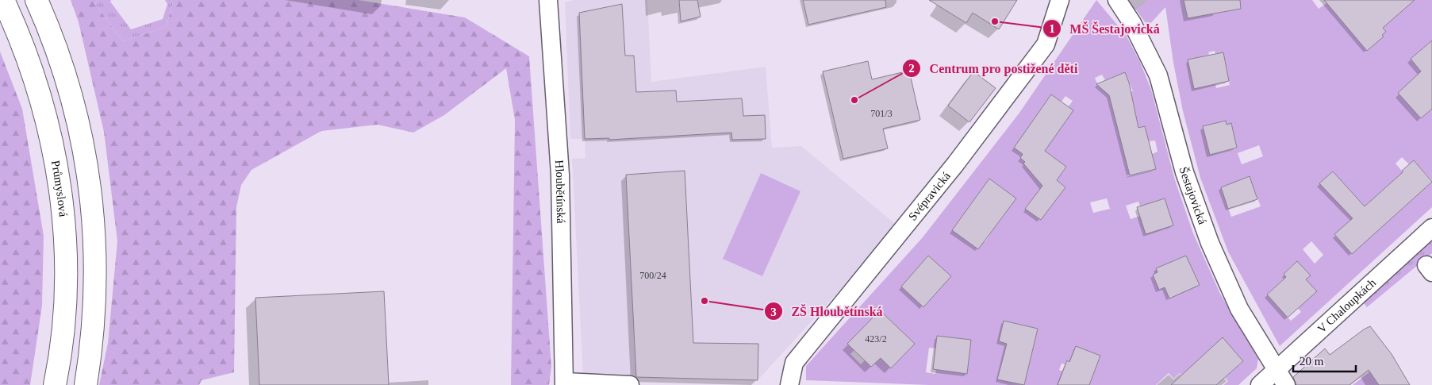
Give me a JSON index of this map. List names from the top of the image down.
{
  "streets": {
    "main road": ["Průmyslová"],
    "street": [
      "Hloubětínská",
      "Svépravická",
      "Šestajovická",
      "V Chaloupkách"
    ]
  },
  "crossings": [
    ["Šestajovická", "V Chaloupkách"]
  ],
  "places": ["MŠ Šestajovická", "Centrum pro postižené děti", "ZŠ Hloubětínská"],
  "house_numbers": ["701/3", "700/24", "423/2"],
  "scale_bar": "20 m"
}
